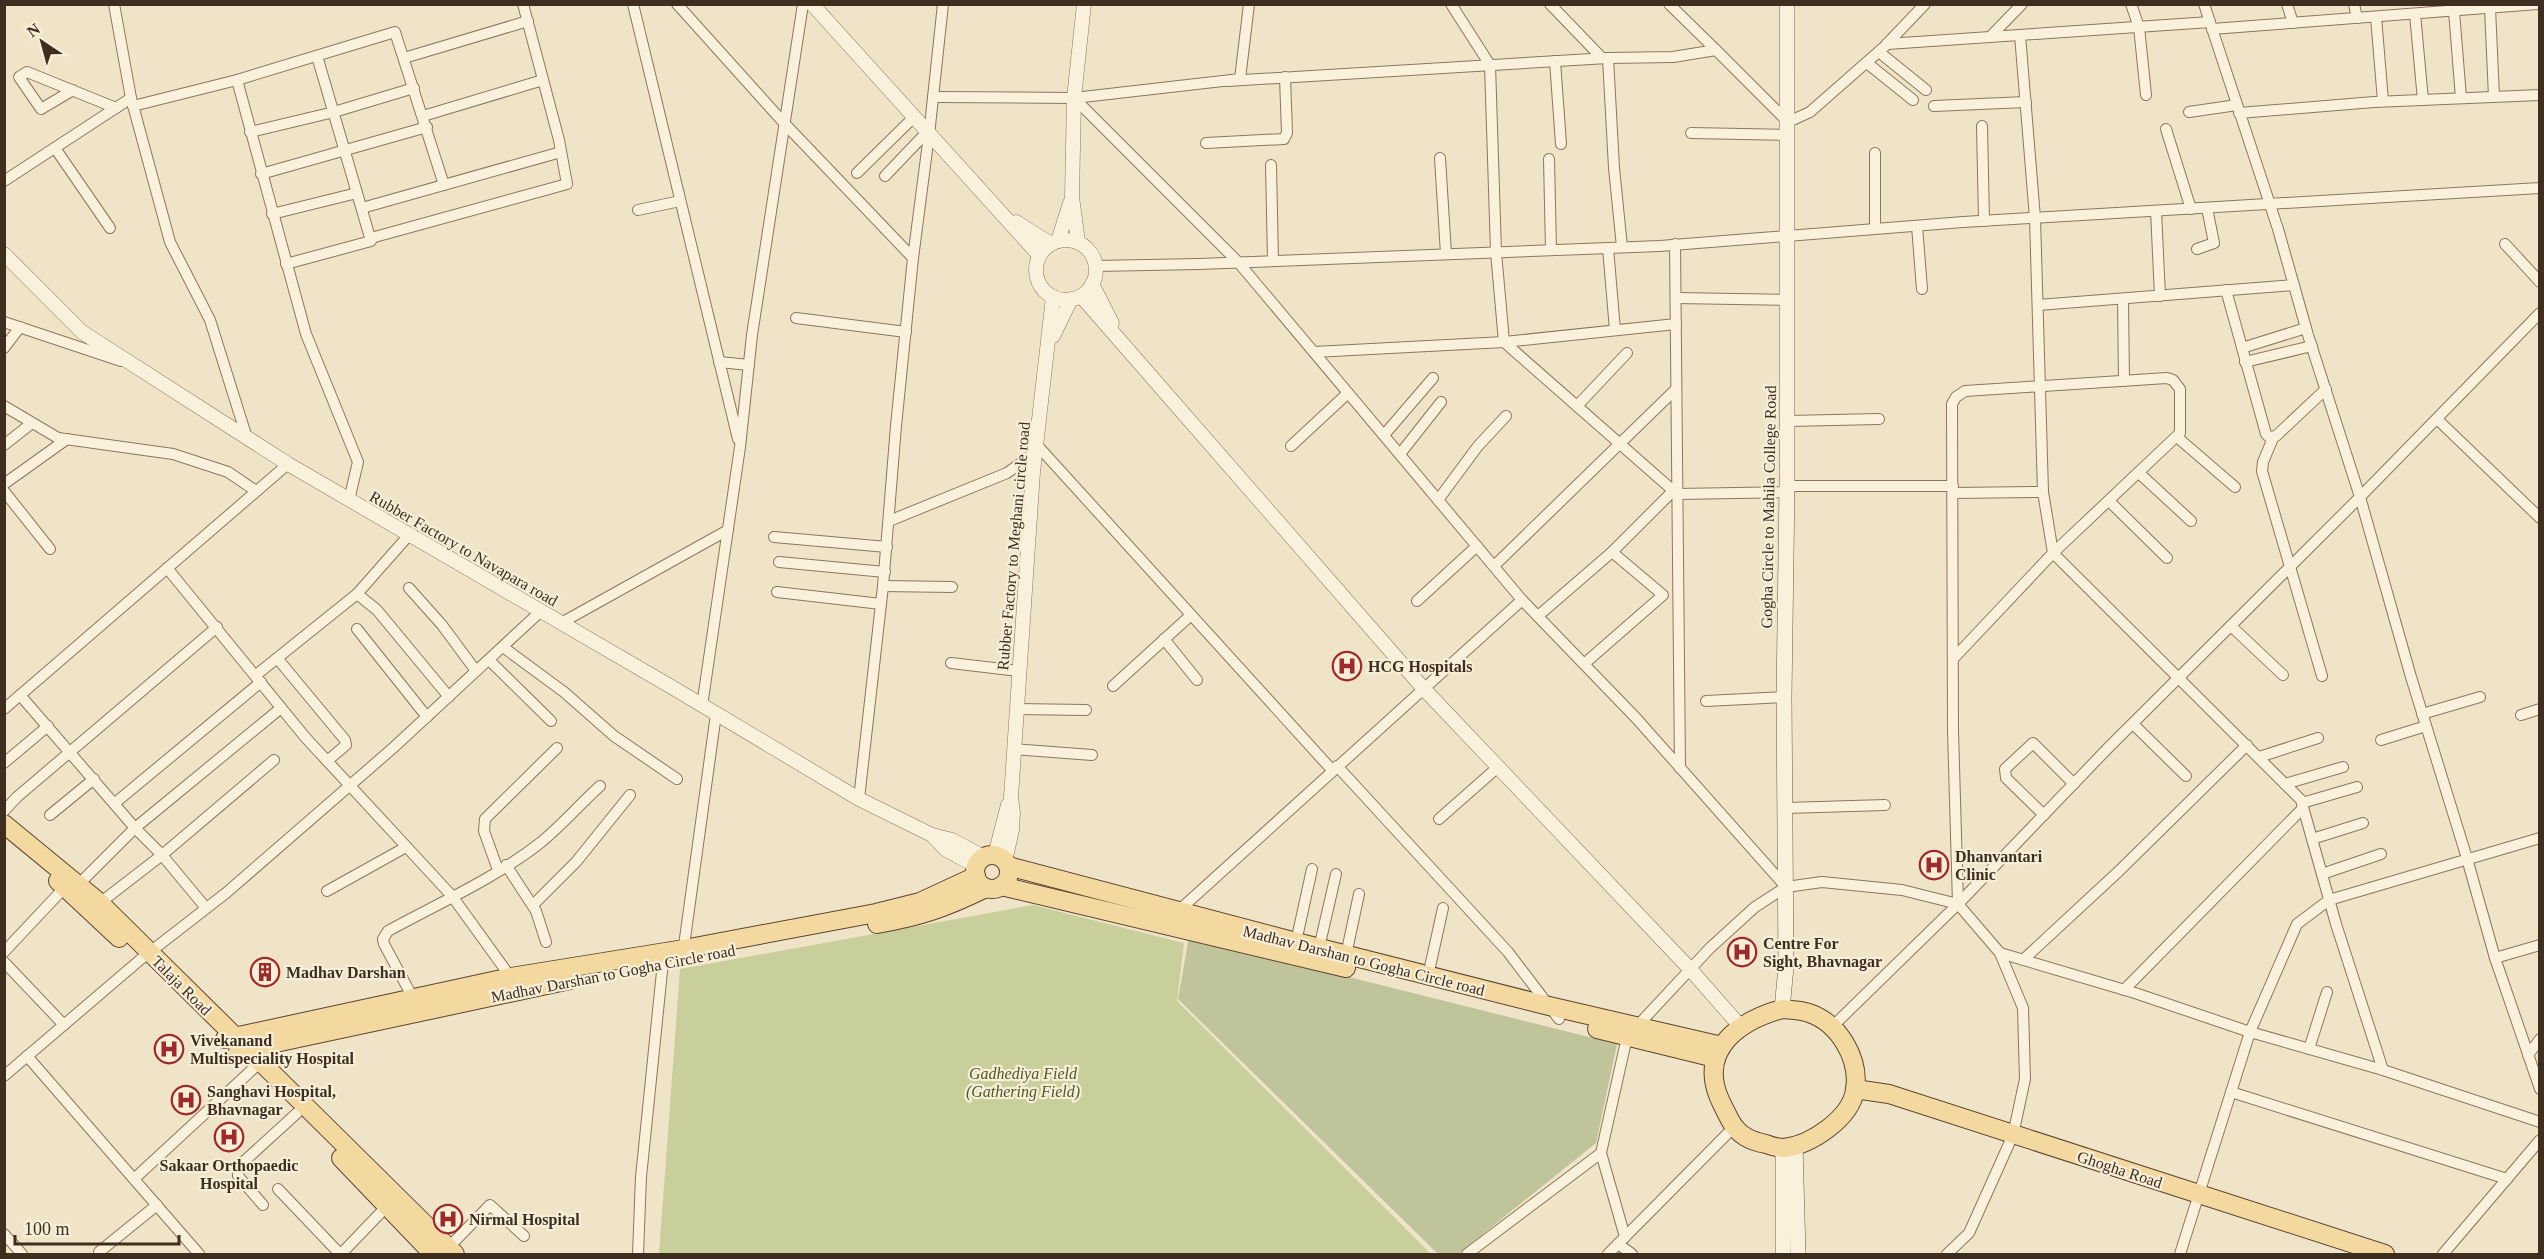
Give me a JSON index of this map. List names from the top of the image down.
{
  "streets": {
    "main road": [
      "Gogha Circle to Mahila College Road",
      "Madhav Darshan to Gogha Circle road",
      "Talaja Road",
      "Ghogha Road"
    ],
    "street": ["Rubber Factory to Meghani circle road", "Rubber Factory to Navapara road"]
  },
  "crossings": [
    ["Gogha Circle to Mahila College Road", "Madhav Darshan to Gogha Circle road"],
    ["Gogha Circle to Mahila College Road", "Ghogha Road"],
    ["Rubber Factory to Meghani circle road", "Rubber Factory to Navapara road"],
    ["Rubber Factory to Meghani circle road", "Madhav Darshan to Gogha Circle road"],
    ["Rubber Factory to Navapara road", "Madhav Darshan to Gogha Circle road"],
    ["Madhav Darshan to Gogha Circle road", "Talaja Road"],
    ["Madhav Darshan to Gogha Circle road", "Ghogha Road"]
  ],
  "parks": ["Gadhediya Field (Gathering Field)"],
  "places": {
    "hospital": [
      "HCG Hospitals",
      "Dhanvantari Clinic",
      "Centre For Sight, Bhavnagar",
      "Vivekanand Multispeciality Hospital",
      "Sanghavi Hospital, Bhavnagar",
      "Sakaar Orthopaedic Hospital",
      "Nirmal Hospital"
    ],
    "building": ["Madhav Darshan"]
  },
  "scale_bar": "100 m",
  "north": "top left"
}
